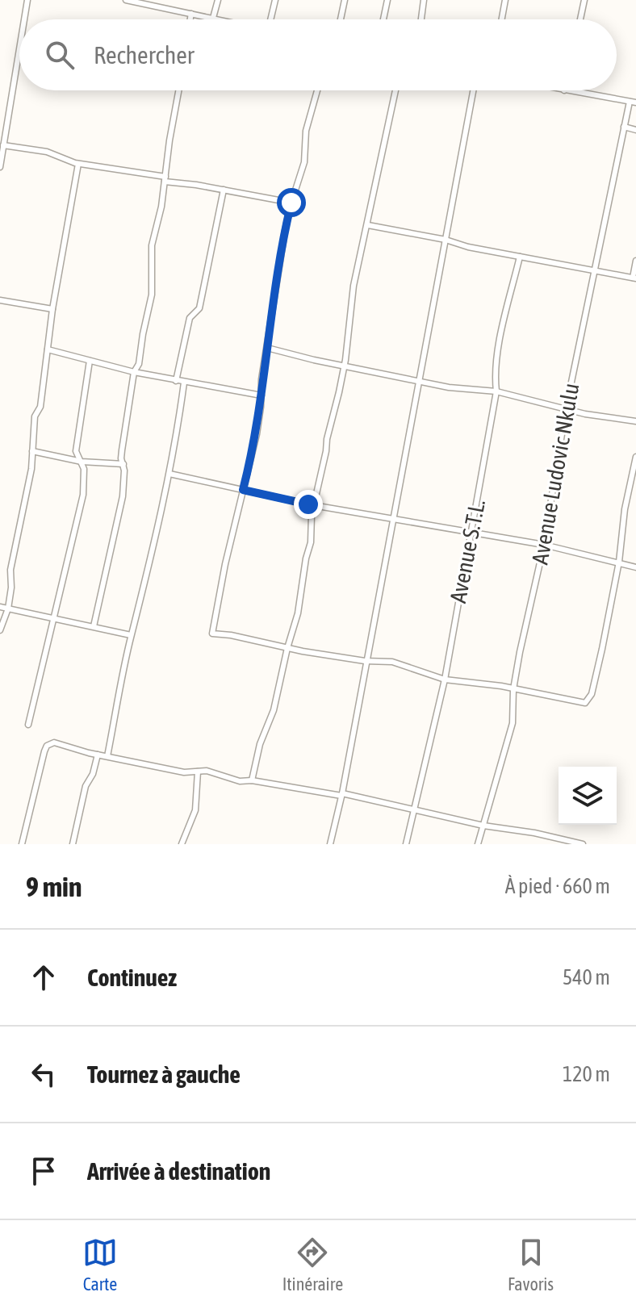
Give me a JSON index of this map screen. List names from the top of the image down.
{
  "streets": {
    "street": ["Avenue Ludovic Nkulu", "Avenue S.T.L."]
  },
  "page": {
    "search": "Rechercher",
    "heading": ["9 min", "À pied · 660 m"],
    "list": [
      ["Continuez", "540 m"],
      ["Tournez à gauche", "120 m"],
      "Arrivée à destination"
    ],
    "nav": ["Carte", "Itinéraire", "Favoris"]
  }
}
